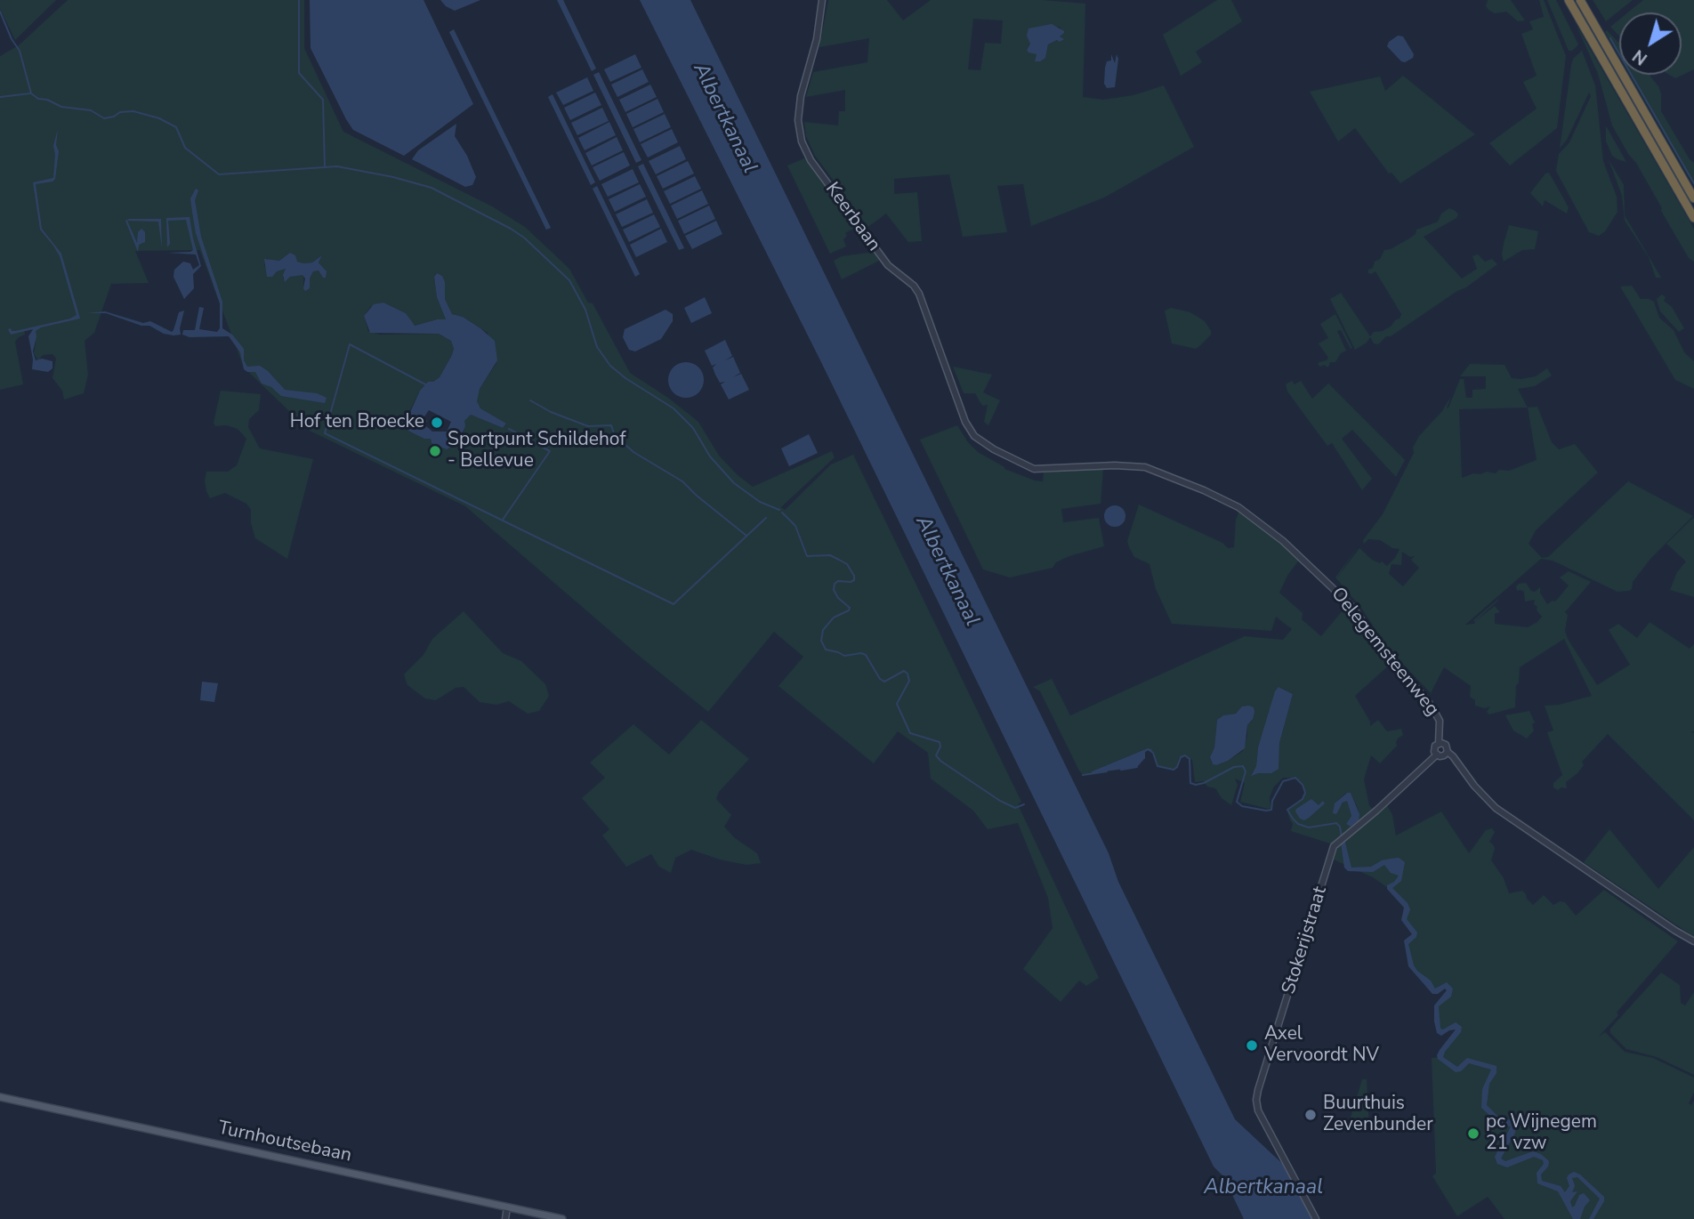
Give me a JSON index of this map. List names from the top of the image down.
{
  "streets": {
    "main road": ["Turnhoutsebaan"],
    "street": ["Keerbaan", "Oelegemsteenweg", "Stokerijstraat"]
  },
  "crossings": [
    ["Keerbaan", "Oelegemsteenweg"]
  ],
  "water": ["Albertkanaal"],
  "places": [
    "Hof ten Broecke",
    "Sportpunt Schildehof - Bellevue",
    "Axel Vervoordt NV",
    "Buurthuis Zevenbunder",
    "pc Wijnegem 21 vzw"
  ],
  "north": "bottom left"
}
